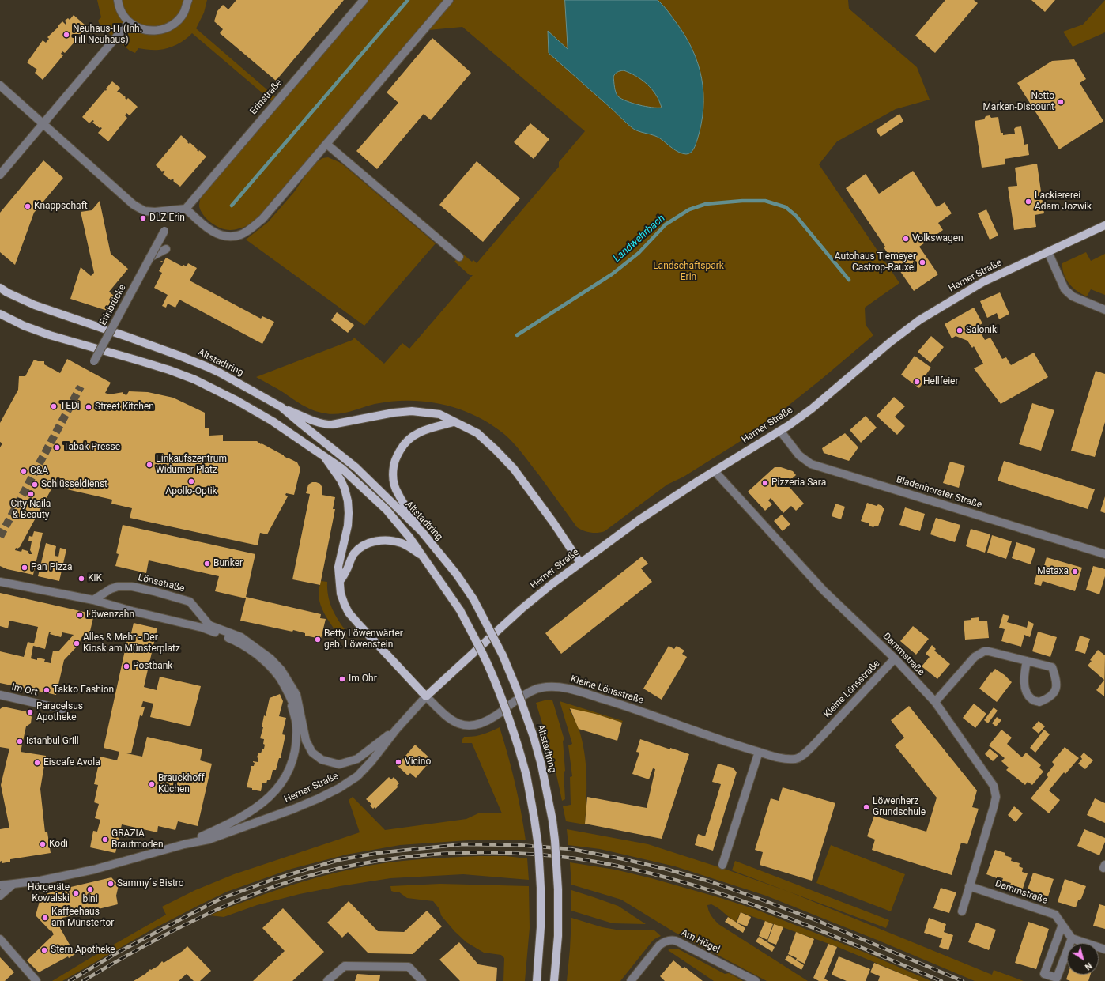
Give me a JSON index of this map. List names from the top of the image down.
{
  "streets": {
    "main road": ["Herner Straße", "Altstadtring"],
    "street": [
      "Erinstraße",
      "Erinbrücke",
      "Bladenhorster Straße",
      "Lönsstraße",
      "Dammstraße",
      "Kleine Lönsstraße",
      "Im Ort",
      "Am Hügel"
    ]
  },
  "crossings": [
    ["Herner Straße", "Bladenhorster Straße"],
    ["Herner Straße", "Lönsstraße"],
    ["Herner Straße", "Dammstraße"],
    ["Herner Straße", "Kleine Lönsstraße"],
    ["Dammstraße", "Kleine Lönsstraße"]
  ],
  "water": ["Landwehrbach"],
  "parks": ["Landschaftspark Erin"],
  "places": [
    "Neuhaus-IT (Inh. Till Neuhaus)",
    "Netto Marken-Discount",
    "Lackiererei Adam Jozwik",
    "Knappschaft",
    "DLZ Erin",
    "Volkswagen",
    "Autohaus Tiemeyer Castrop-Rauxel",
    "Saloniki",
    "Hellfeier",
    "TEDi",
    "Street Kitchen",
    "Tabak Presse",
    "Einkaufszentrum Widumer Platz",
    "C&A",
    "Apollo-Optik",
    "Pizzeria Sara",
    "Schlüsseldienst",
    "City Naila & Beauty",
    "Bunker",
    "Pan Pizza",
    "Metaxa",
    "KiK",
    "Löwenzahn",
    "Betty Löwenwärter geb. Löwenstein",
    "Alles & Mehr - Der Kiosk am Münsterplatz",
    "Postbank",
    "Im Ohr",
    "Takko Fashion",
    "Paracelsus Apotheke",
    "Istanbul Grill",
    "Vicino",
    "Eiscafe Avola",
    "Brauckhoff Küchen",
    "Löwenherz Grundschule",
    "GRAZIA Brautmoden",
    "Kodi",
    "Sammy´s Bistro",
    "bini",
    "Hörgeräte Kowalski",
    "Kaffeehaus am Münstertor",
    "Stern Apotheke"
  ],
  "north": "bottom right"
}
